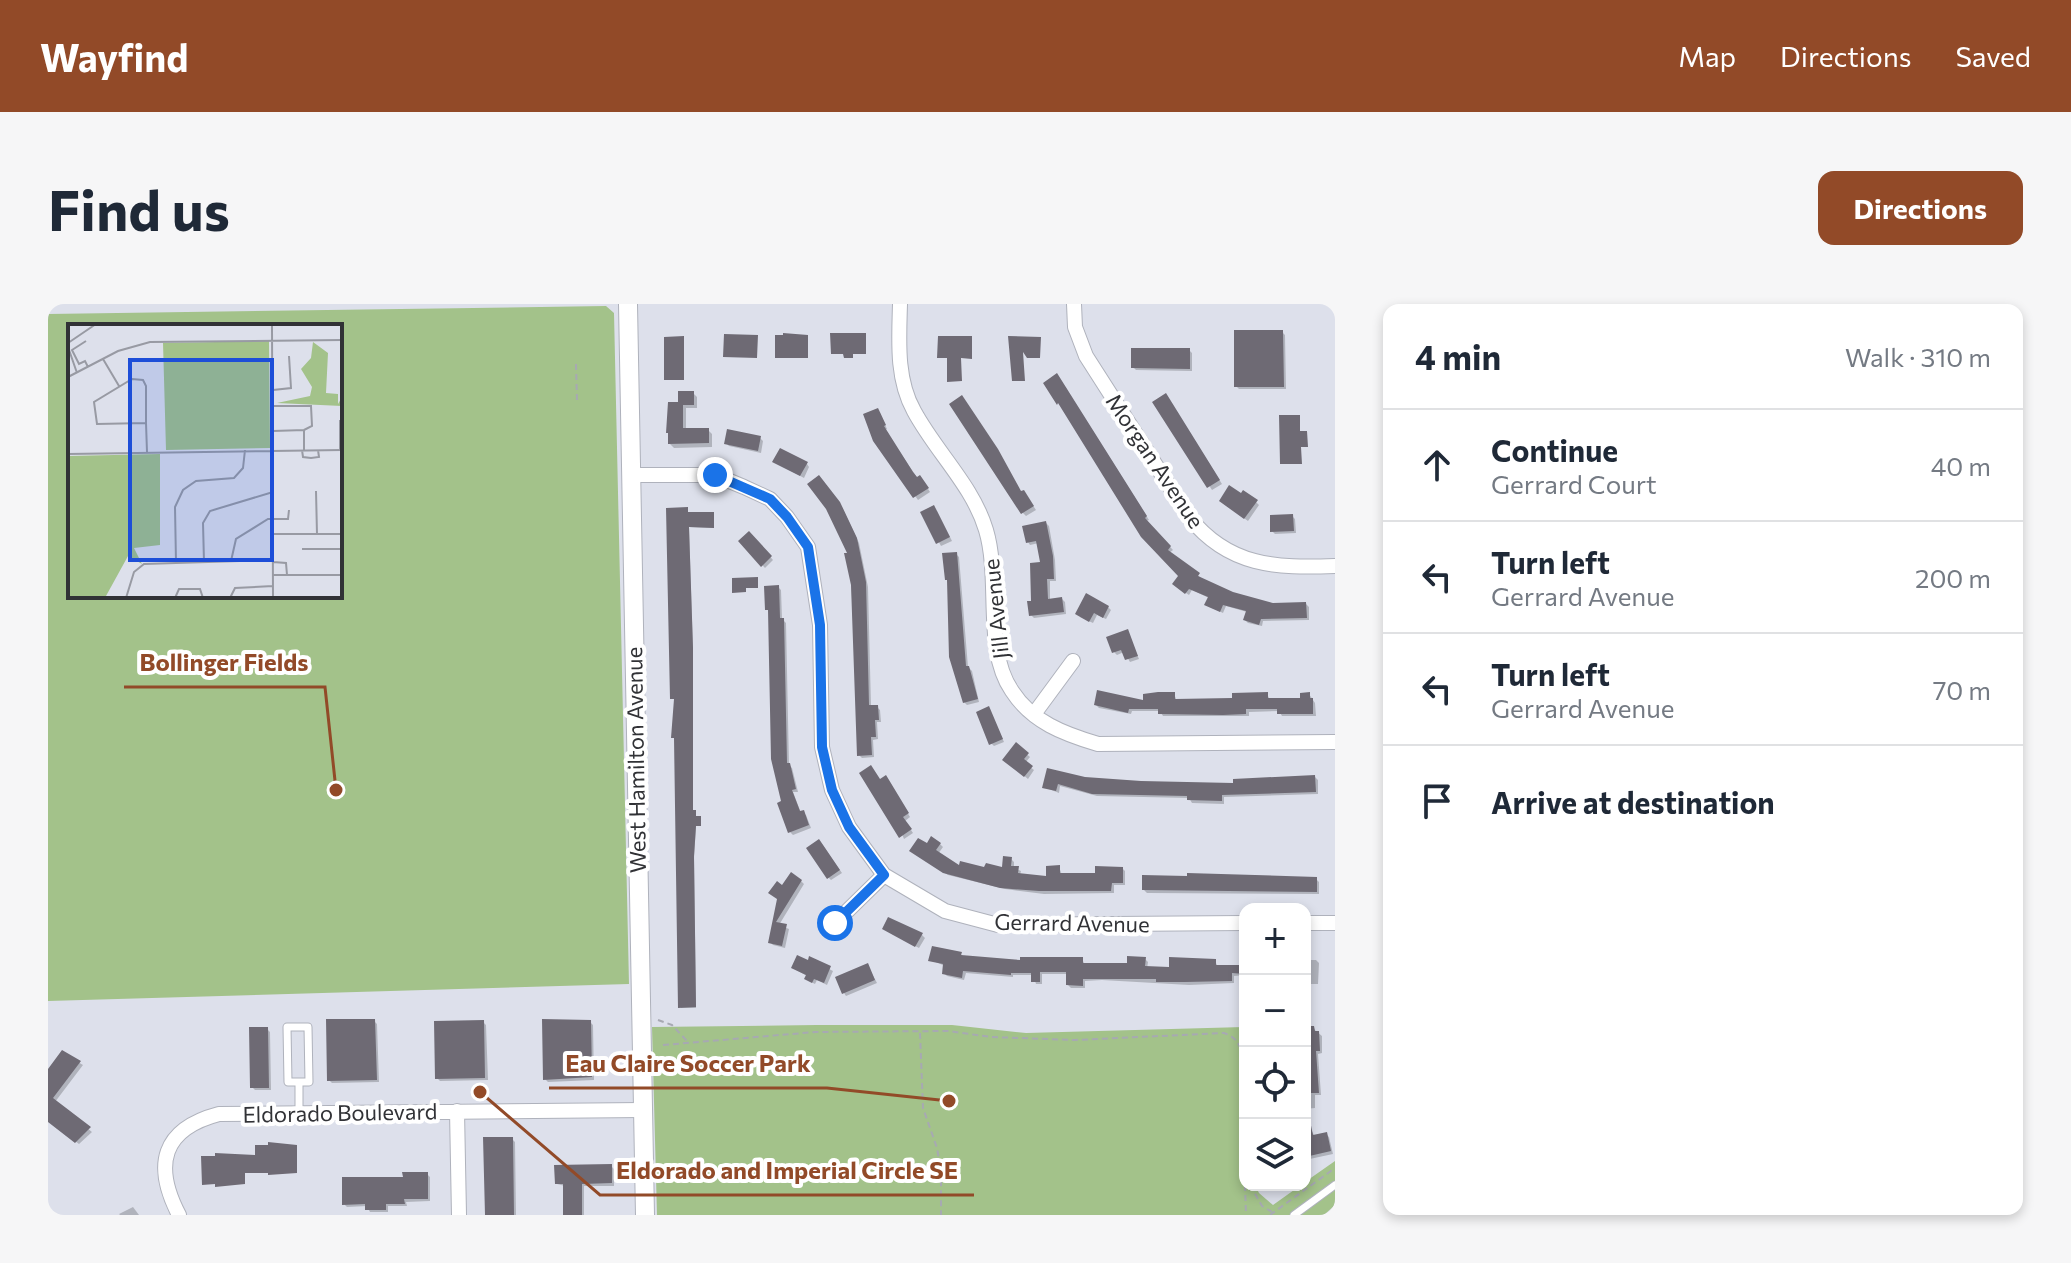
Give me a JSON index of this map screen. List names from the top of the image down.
{
  "streets": {
    "street": [
      "Morgan Avenue",
      "Jill Avenue",
      "West Hamilton Avenue",
      "Gerrard Avenue",
      "Eldorado Boulevard"
    ]
  },
  "crossings": [
    ["West Hamilton Avenue", "Gerrard Avenue"],
    ["West Hamilton Avenue", "Eldorado Boulevard"]
  ],
  "places": ["Bollinger Fields", "Eldorado and Imperial Circle SE", "Eau Claire Soccer Park"],
  "page": {
    "header": "Wayfind",
    "nav": ["Map", "Directions", "Saved"],
    "buttons": "Directions",
    "title": "Find us",
    "heading": ["4 min", "Walk · 310 m"],
    "list": [
      ["Continue", "Gerrard Court", "40 m"],
      ["Turn left", "Gerrard Avenue", "200 m"],
      ["Turn left", "Gerrard Avenue", "70 m"],
      "Arrive at destination"
    ],
    "map_buttons": ["+", "−"]
  }
}
